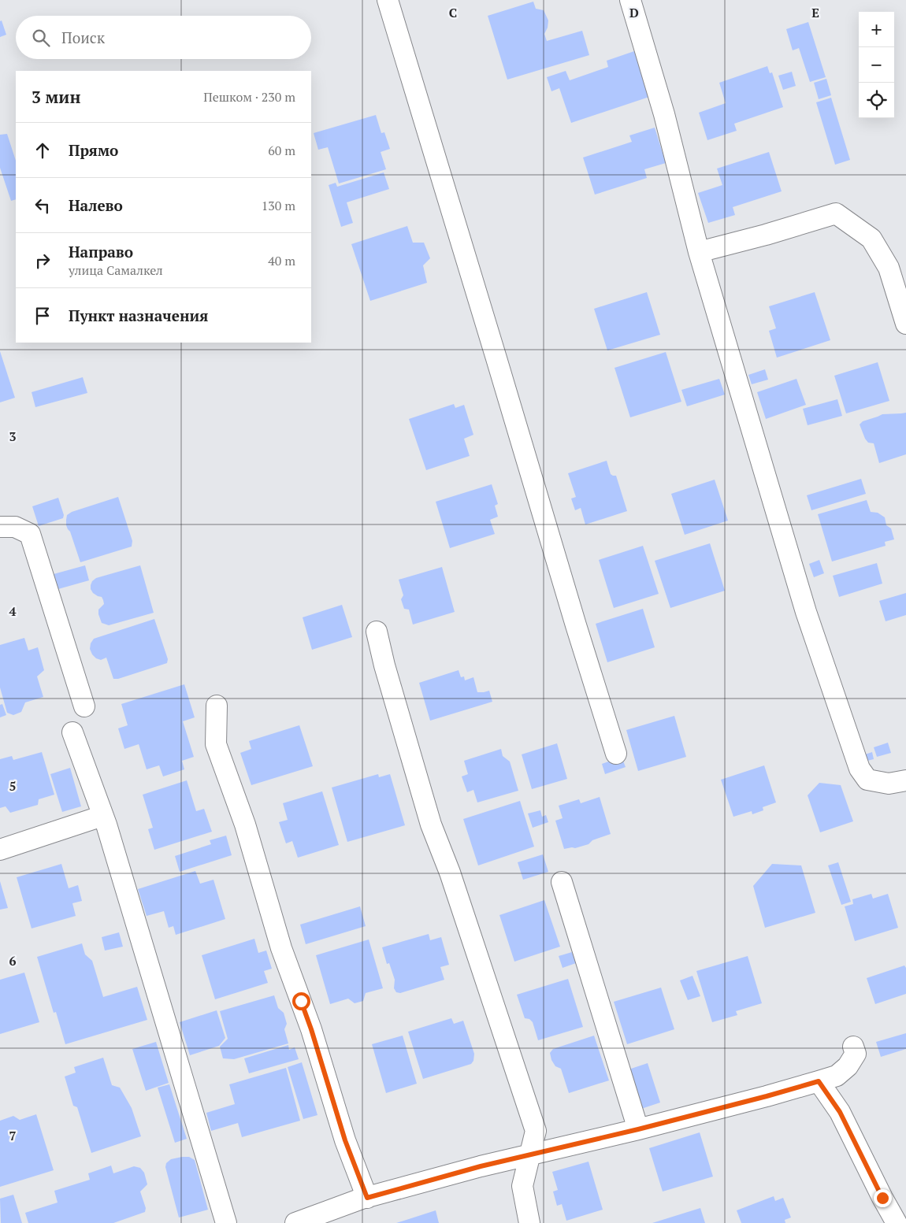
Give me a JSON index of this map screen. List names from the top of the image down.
{
  "page": {
    "map_buttons": ["+", "−"],
    "search": "Поиск",
    "heading": ["3 мин", "Пешком · 230 m"],
    "list": [
      ["Прямо", "60 m"],
      ["Налево", "130 m"],
      ["Направо", "улица Самалкел", "40 m"],
      "Пункт назначения"
    ]
  },
  "grid": {
    "columns": ["C", "D", "E"],
    "rows": [
      "3",
      "4",
      "5",
      "6",
      "7"
    ]
  }
}
